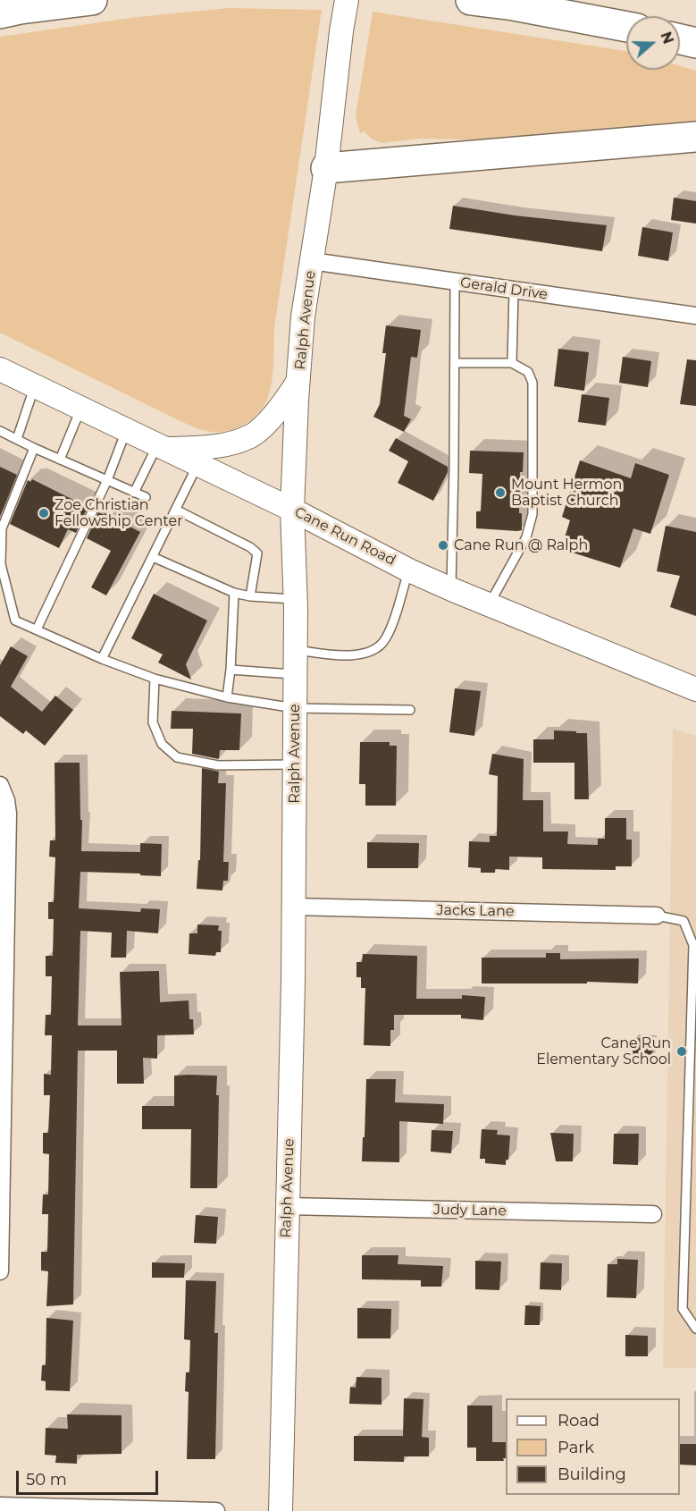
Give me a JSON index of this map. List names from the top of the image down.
{
  "streets": {
    "street": [
      "Gerald Drive",
      "Ralph Avenue",
      "Cane Run Road",
      "Jacks Lane",
      "Judy Lane"
    ]
  },
  "crossings": [
    ["Gerald Drive", "Ralph Avenue"],
    ["Ralph Avenue", "Cane Run Road"],
    ["Ralph Avenue", "Jacks Lane"],
    ["Ralph Avenue", "Judy Lane"]
  ],
  "places": [
    "Mount Hermon Baptist Church",
    "Zoe Christian Fellowship Center",
    "Cane Run @ Ralph",
    "Cane Run Elementary School"
  ],
  "legend": ["Road", "Park", "Building"],
  "scale_bar": "50 m",
  "north": "right"
}
